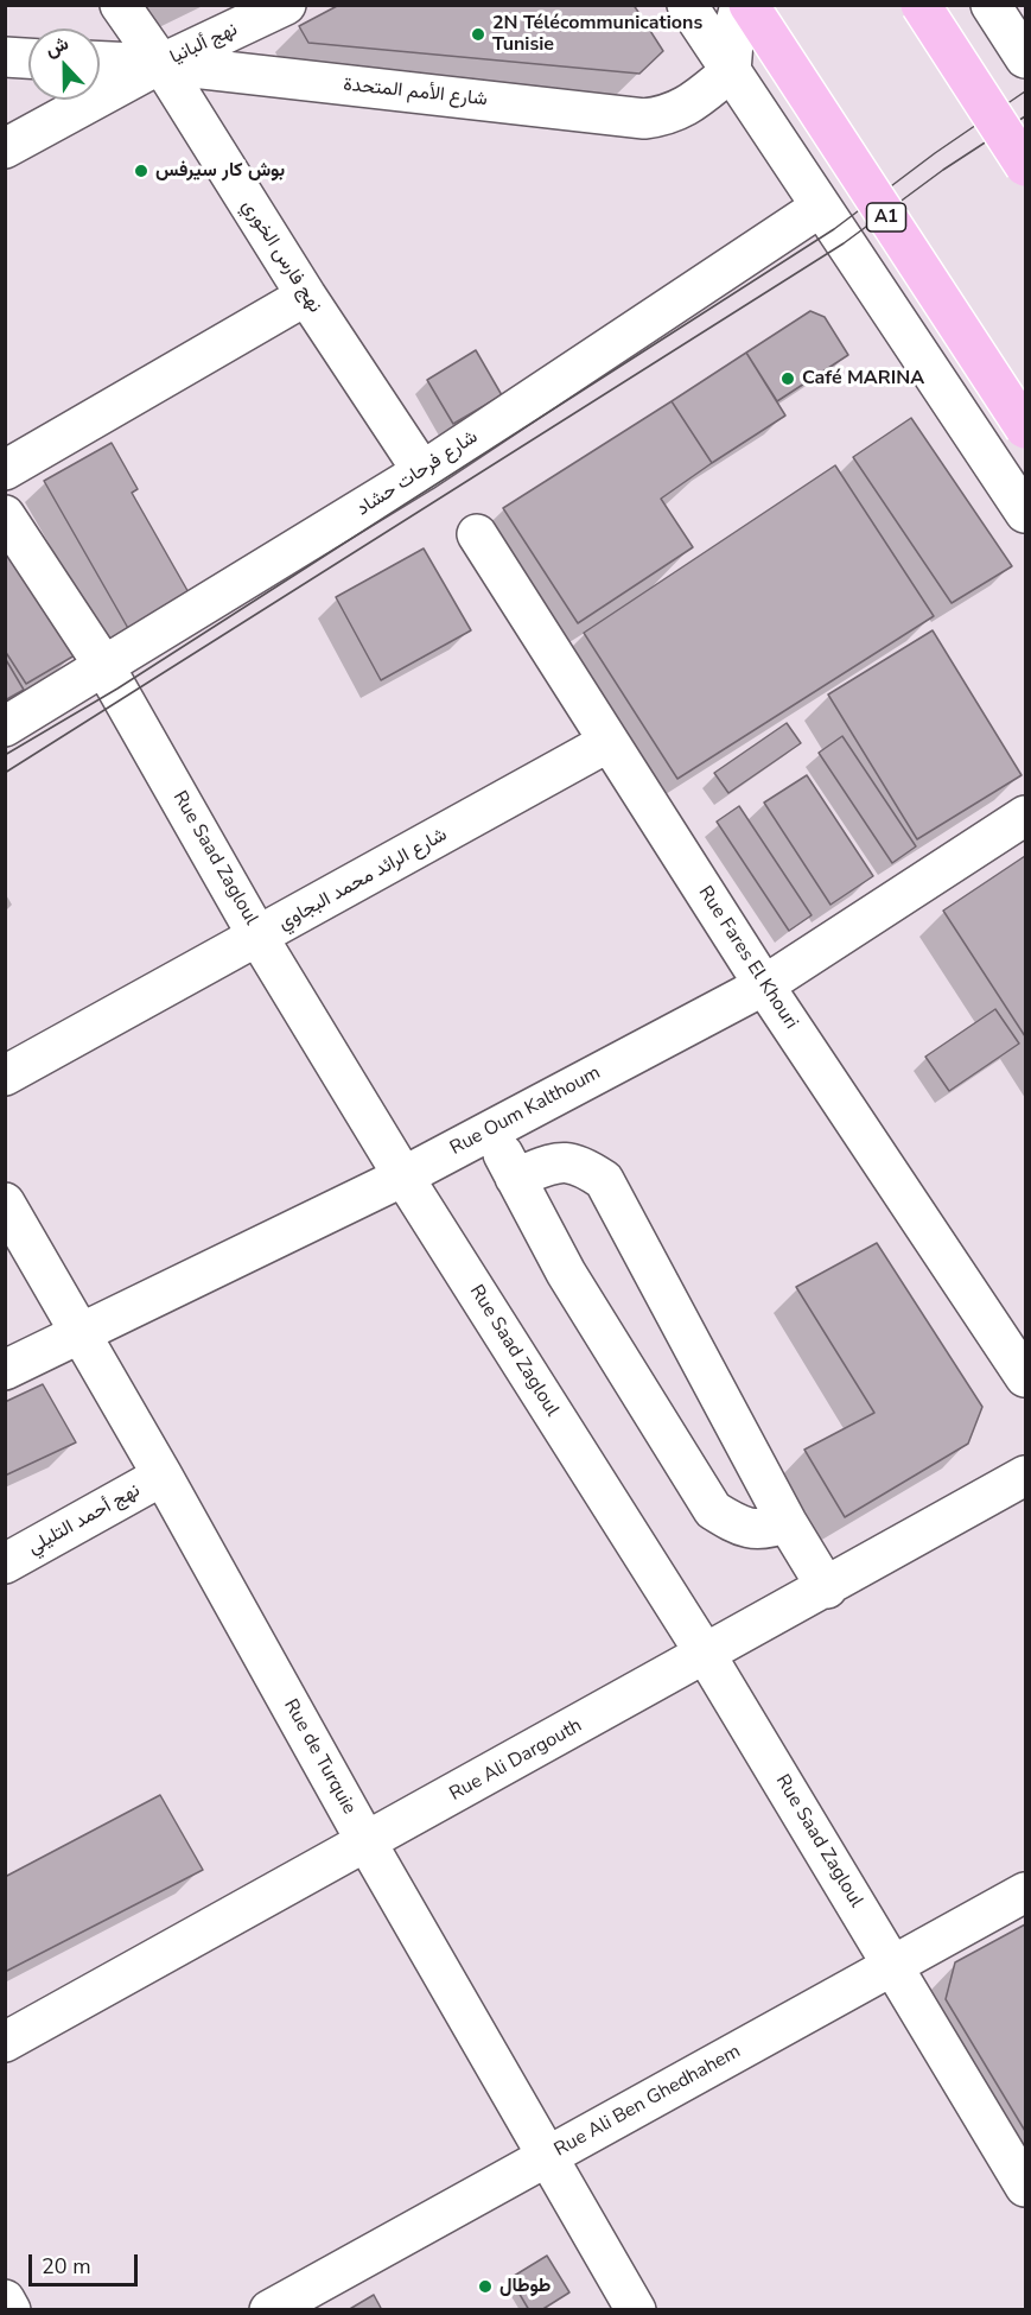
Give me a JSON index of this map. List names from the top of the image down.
{
  "streets": {
    "highway": ["A1"],
    "street": [
      "نهج ألبانيا",
      "شارع الأمم المتحدة",
      "نهج فارس الخوري",
      "شارع فرحات حشاد",
      "Rue Saad Zagloul",
      "شارع الرائد محمد البجاوي",
      "Rue Fares El Khouri",
      "Rue Oum Kalthoum",
      "نهج أحمد التليلي",
      "Rue de Turquie",
      "Rue Ali Dargouth",
      "Rue Ali Ben Ghedhahem"
    ]
  },
  "crossings": [
    ["نهج ألبانيا", "شارع الأمم المتحدة"],
    ["نهج ألبانيا", "نهج فارس الخوري"],
    ["شارع الأمم المتحدة", "نهج فارس الخوري"],
    ["نهج فارس الخوري", "شارع فرحات حشاد"],
    ["شارع فرحات حشاد", "Rue Saad Zagloul"],
    ["Rue Saad Zagloul", "شارع الرائد محمد البجاوي"],
    ["Rue Saad Zagloul", "Rue Oum Kalthoum"],
    ["Rue Saad Zagloul", "Rue Ali Dargouth"],
    ["Rue Saad Zagloul", "Rue Ali Ben Ghedhahem"],
    ["شارع الرائد محمد البجاوي", "Rue Fares El Khouri"],
    ["Rue Fares El Khouri", "Rue Oum Kalthoum"],
    ["Rue Oum Kalthoum", "Rue de Turquie"],
    ["نهج أحمد التليلي", "Rue de Turquie"],
    ["Rue de Turquie", "Rue Ali Dargouth"],
    ["Rue de Turquie", "Rue Ali Ben Ghedhahem"]
  ],
  "places": [
    "2N Télécommunications Tunisie",
    "بوش كار سيرفس",
    "Café MARINA",
    "طوطال"
  ],
  "scale_bar": "20 m",
  "north": "top"
}
